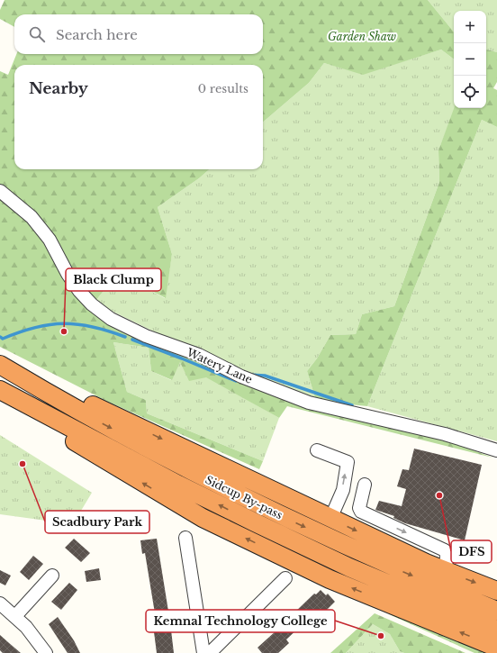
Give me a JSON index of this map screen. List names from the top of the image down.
{
  "streets": {
    "highway": ["Sidcup By-pass"],
    "street": ["Watery Lane"]
  },
  "parks": ["Garden Shaw"],
  "places": [
    "Black Clump",
    "Scadbury Park",
    "DFS",
    "Kemnal Technology College"
  ],
  "page": {
    "map_buttons": ["+", "−"],
    "search": "Search here",
    "heading": ["Nearby", "0 results"]
  }
}
